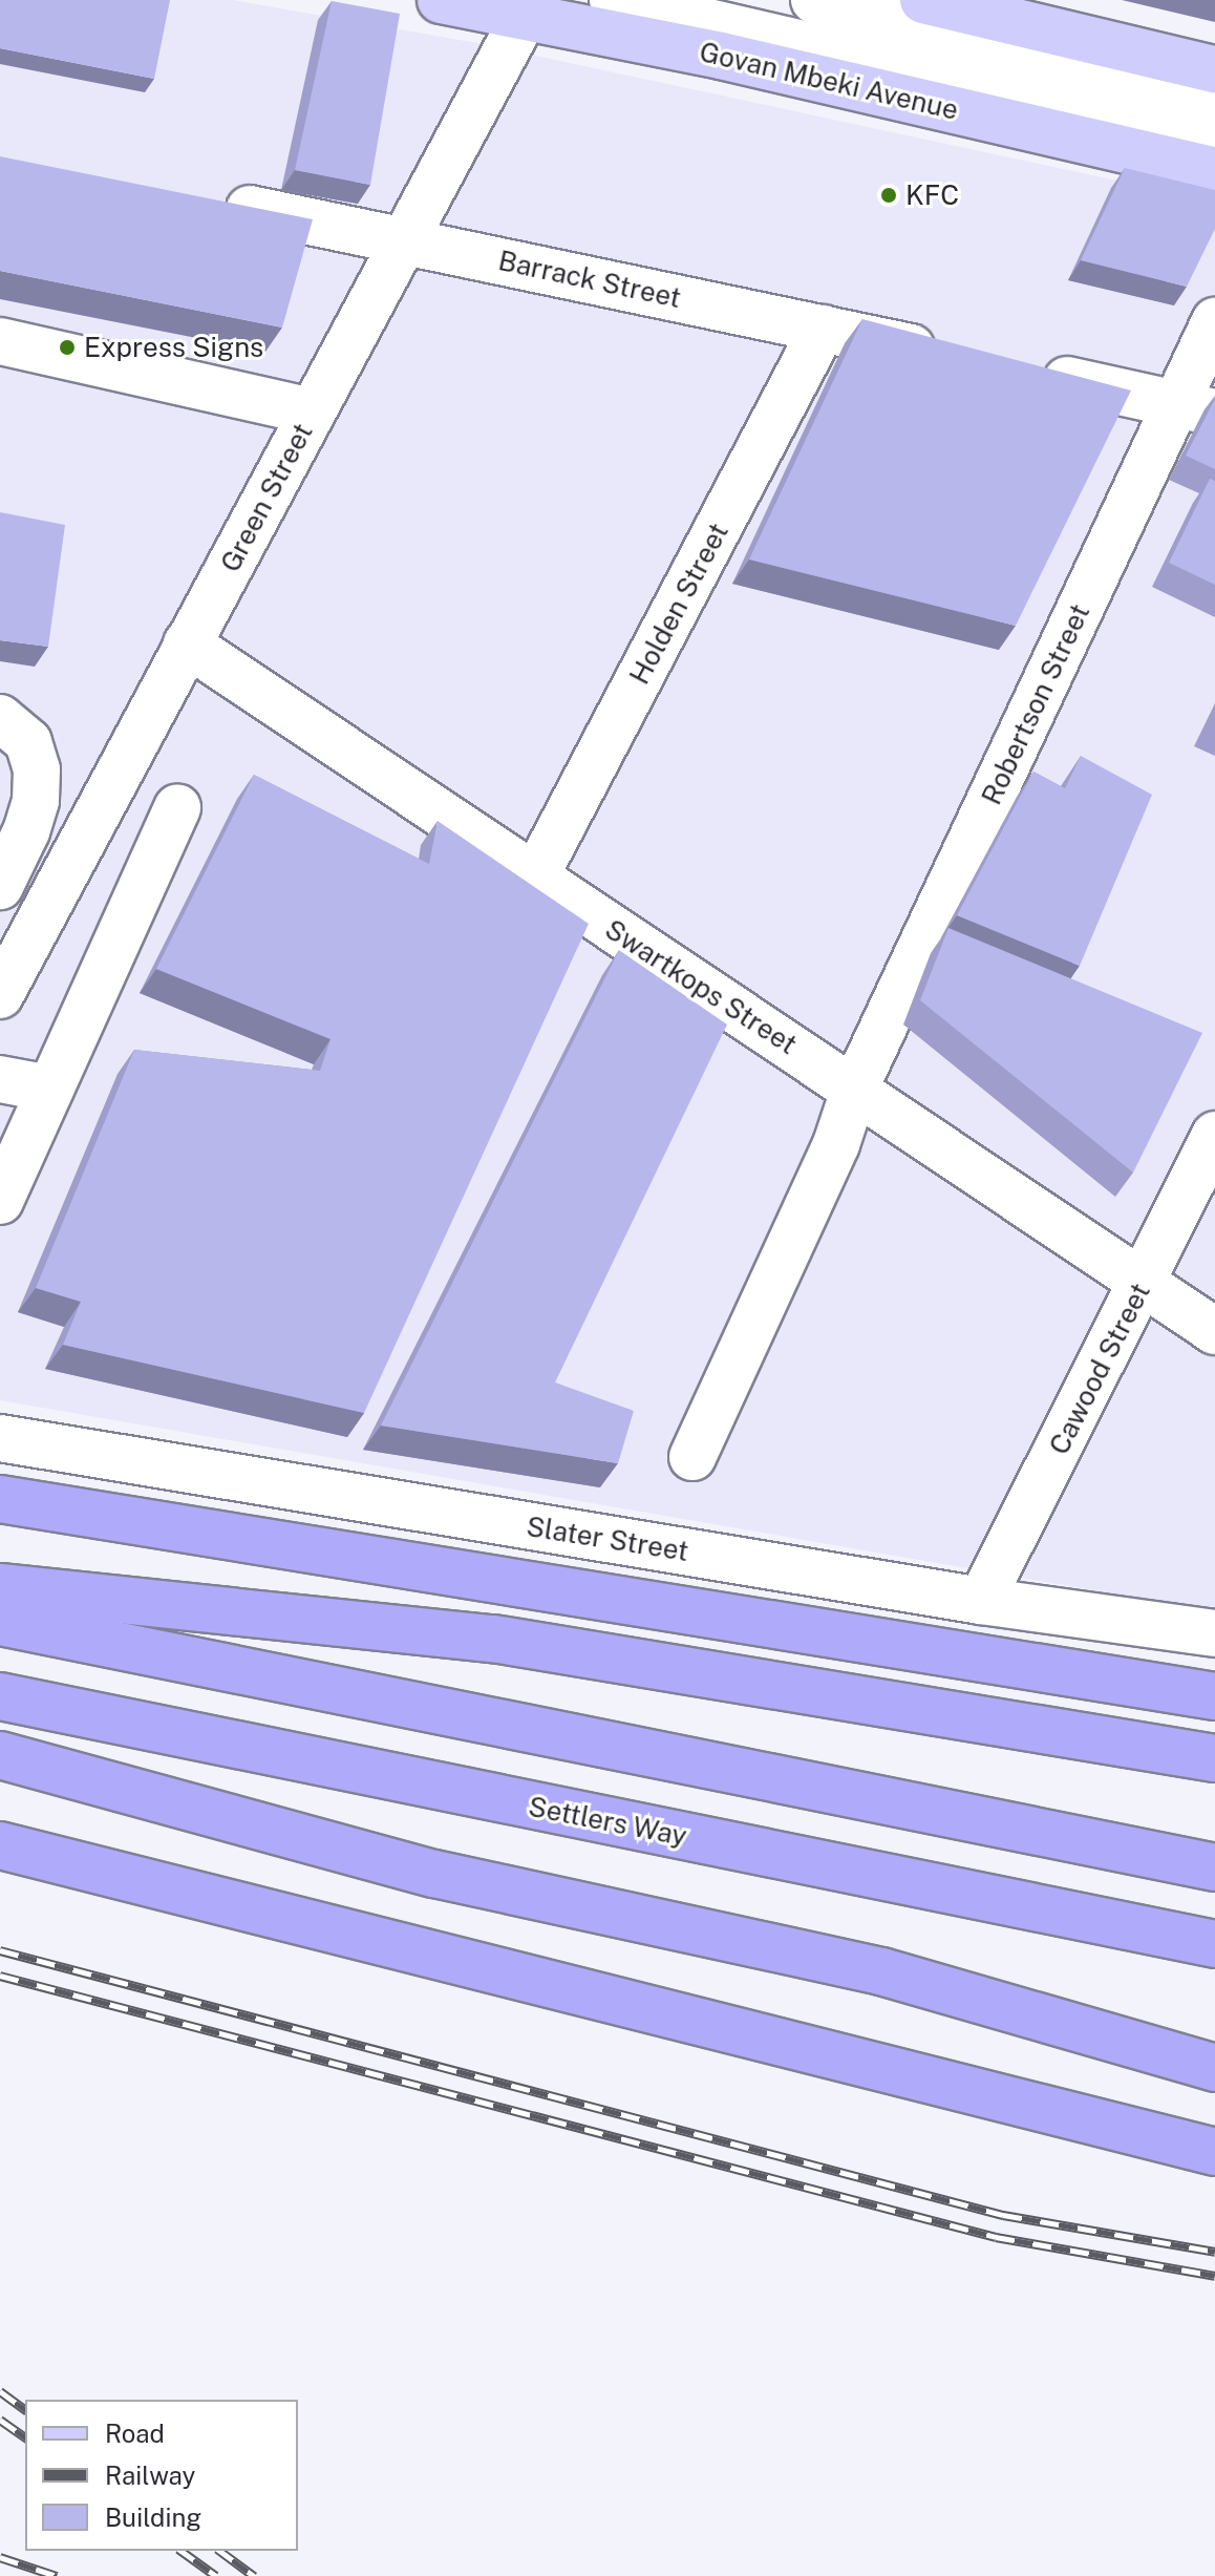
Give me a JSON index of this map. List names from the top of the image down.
{
  "streets": {
    "highway": ["Settlers Way"],
    "main road": ["Govan Mbeki Avenue"],
    "street": [
      "Barrack Street",
      "Green Street",
      "Holden Street",
      "Robertson Street",
      "Swartkops Street",
      "Cawood Street",
      "Slater Street"
    ]
  },
  "crossings": [
    ["Govan Mbeki Avenue", "Green Street"],
    ["Barrack Street", "Green Street"],
    ["Barrack Street", "Holden Street"],
    ["Green Street", "Swartkops Street"],
    ["Holden Street", "Swartkops Street"],
    ["Robertson Street", "Swartkops Street"],
    ["Swartkops Street", "Cawood Street"],
    ["Cawood Street", "Slater Street"]
  ],
  "places": ["KFC", "Express Signs"],
  "legend": ["Road", "Railway", "Building"]
}
